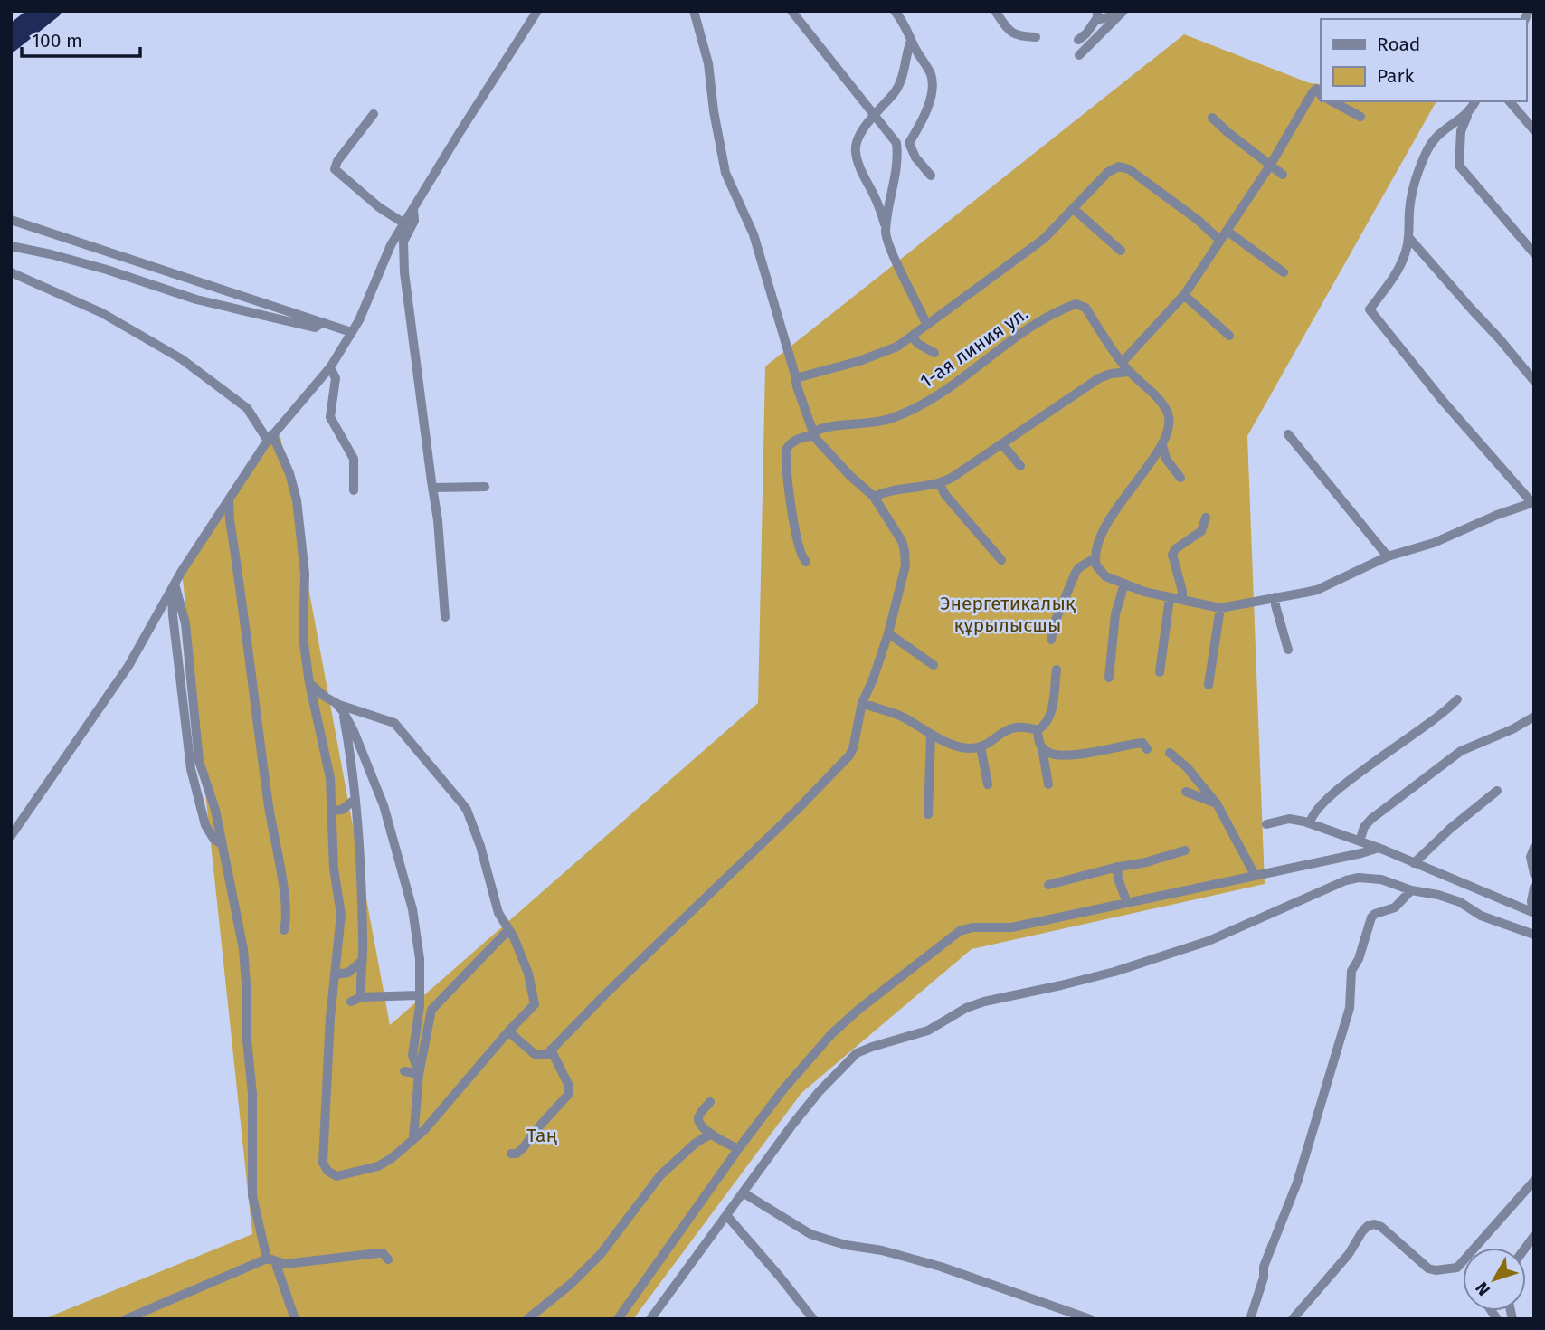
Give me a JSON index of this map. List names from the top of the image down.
{
  "streets": {
    "street": ["1-ая линия ул."]
  },
  "parks": ["Энергетикалық құрылысшы", "Таң"],
  "legend": ["Road", "Park"],
  "scale_bar": "100 m",
  "north": "bottom left"
}
